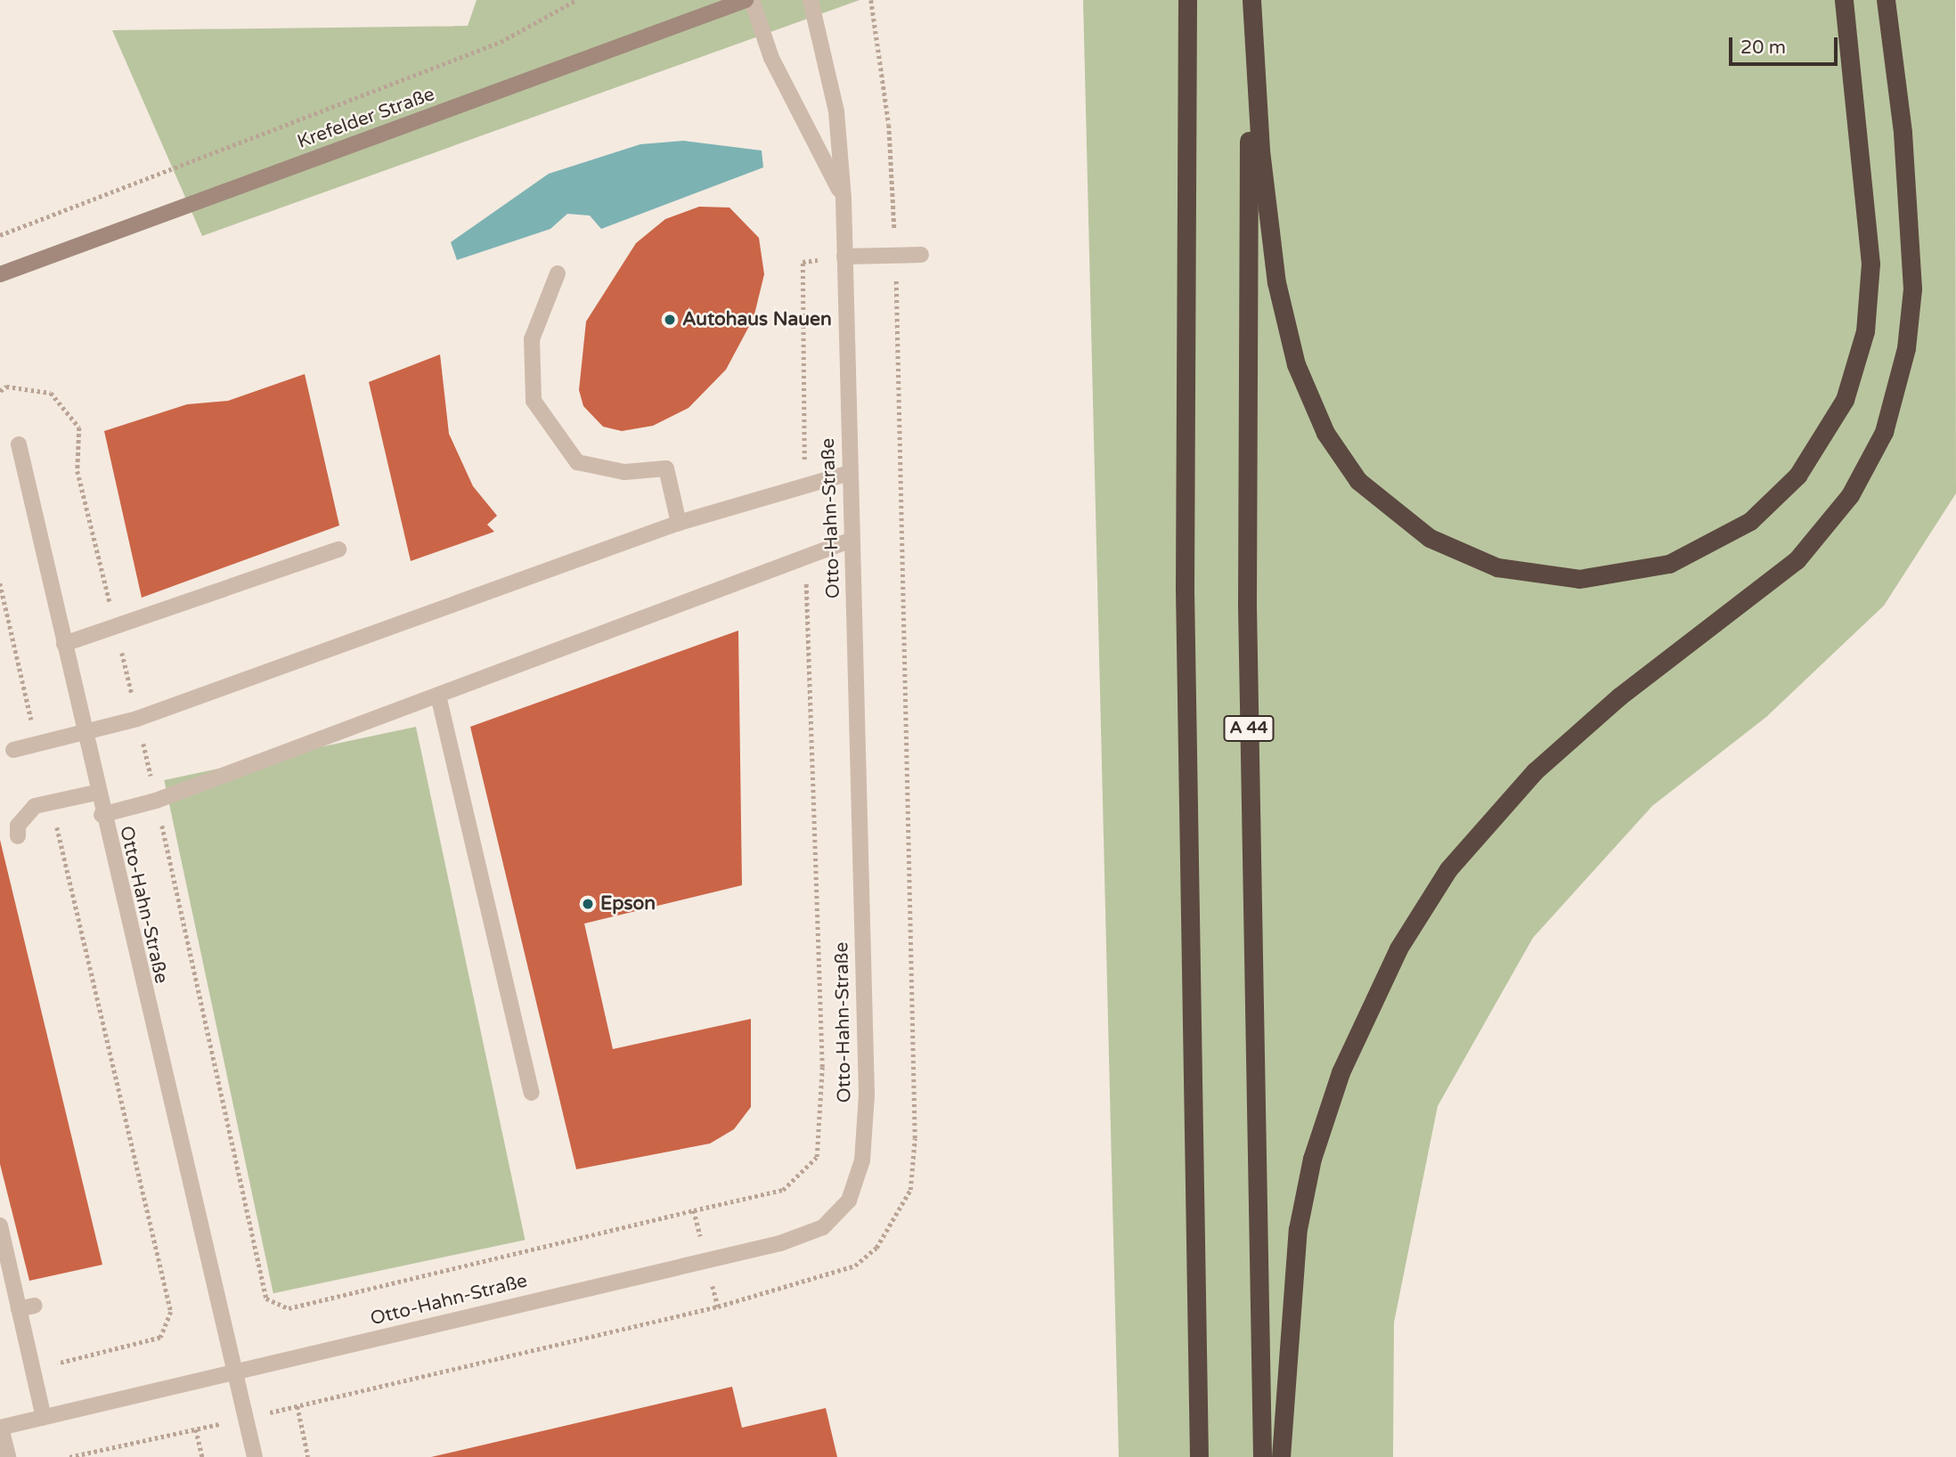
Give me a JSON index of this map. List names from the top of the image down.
{
  "streets": {
    "highway": ["A 44"],
    "main road": ["Krefelder Straße"],
    "street": ["Otto-Hahn-Straße"]
  },
  "places": ["Autohaus Nauen", "Epson"],
  "scale_bar": "20 m"
}
